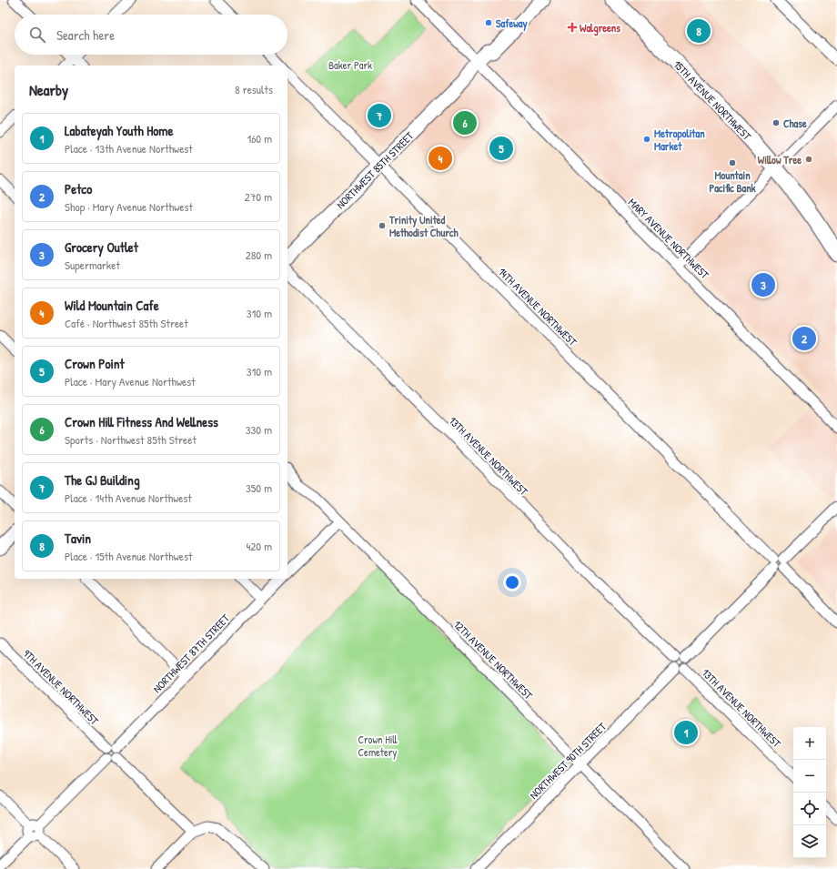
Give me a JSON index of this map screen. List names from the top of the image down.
{
  "streets": {
    "main road": ["15TH AVENUE NORTHWEST", "NORTHWEST 85TH STREET"],
    "street": [
      "MARY AVENUE NORTHWEST",
      "14TH AVENUE NORTHWEST",
      "13TH AVENUE NORTHWEST",
      "NORTHWEST 87TH STREET",
      "12TH AVENUE NORTHWEST",
      "9TH AVENUE NORTHWEST",
      "NORTHWEST 90TH STREET"
    ]
  },
  "crossings": [
    ["NORTHWEST 85TH STREET", "MARY AVENUE NORTHWEST"],
    ["NORTHWEST 85TH STREET", "14TH AVENUE NORTHWEST"],
    ["13TH AVENUE NORTHWEST", "NORTHWEST 90TH STREET"],
    ["NORTHWEST 87TH STREET", "9TH AVENUE NORTHWEST"],
    ["12TH AVENUE NORTHWEST", "NORTHWEST 90TH STREET"]
  ],
  "parks": ["Baker Park", "Crown Hill Cemetery"],
  "places": {
    "other": [
      "Safeway",
      "Chase",
      "Metropolitan Market",
      "Willow Tree",
      "Mountain Pacific Bank",
      "Trinity United Methodist Church"
    ],
    "health": ["Walgreens"]
  },
  "page": {
    "search": "Search here",
    "pins": [
      "8",
      "7",
      "6",
      "5",
      "4",
      "3",
      "2",
      "1"
    ],
    "heading": ["Nearby", "8 results"],
    "list": [
      {
        "mark": "1",
        "name": "Labateyah Youth Home",
        "note": "Place · 13th Avenue Northwest",
        "value": "160 m"
      },
      {
        "mark": "2",
        "name": "Petco",
        "note": "Shop · Mary Avenue Northwest",
        "value": "270 m"
      },
      {
        "mark": "3",
        "name": "Grocery Outlet",
        "note": "Supermarket",
        "value": "280 m"
      },
      {
        "mark": "4",
        "name": "Wild Mountain Cafe",
        "note": "Café · Northwest 85th Street",
        "value": "310 m"
      },
      {
        "mark": "5",
        "name": "Crown Point",
        "note": "Place · Mary Avenue Northwest",
        "value": "310 m"
      },
      {
        "mark": "6",
        "name": "Crown Hill Fitness And Wellness",
        "note": "Sports · Northwest 85th Street",
        "value": "330 m"
      },
      {
        "mark": "7",
        "name": "The GJ Building",
        "note": "Place · 14th Avenue Northwest",
        "value": "350 m"
      },
      {
        "mark": "8",
        "name": "Tavin",
        "note": "Place · 15th Avenue Northwest",
        "value": "420 m"
      }
    ],
    "map_buttons": ["+", "−"]
  }
}
